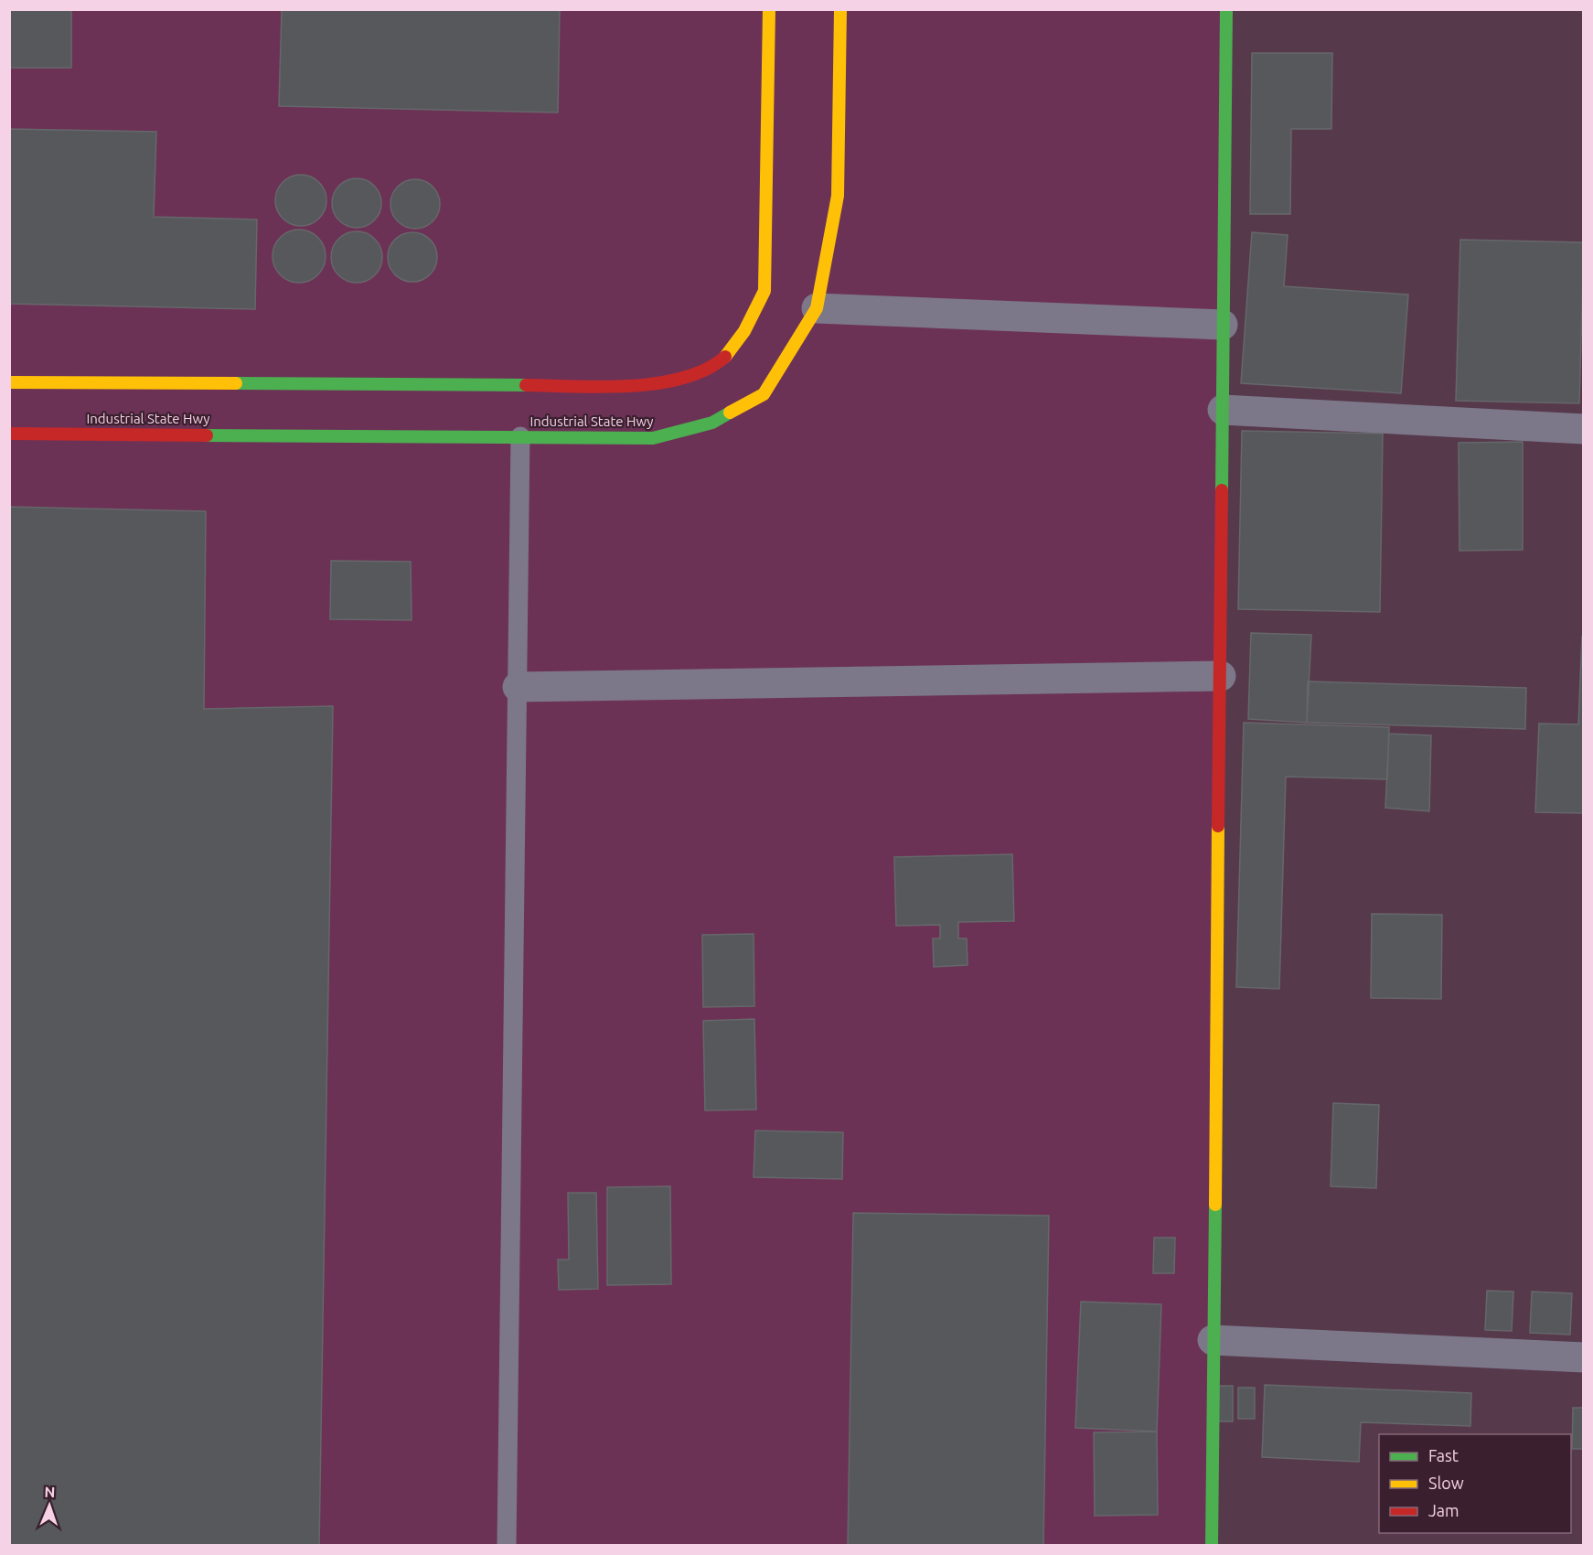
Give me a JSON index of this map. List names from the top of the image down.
{
  "streets": {
    "main road": ["Industrial State Hwy"]
  },
  "legend": ["Fast", "Slow", "Jam"],
  "north": "top"
}
